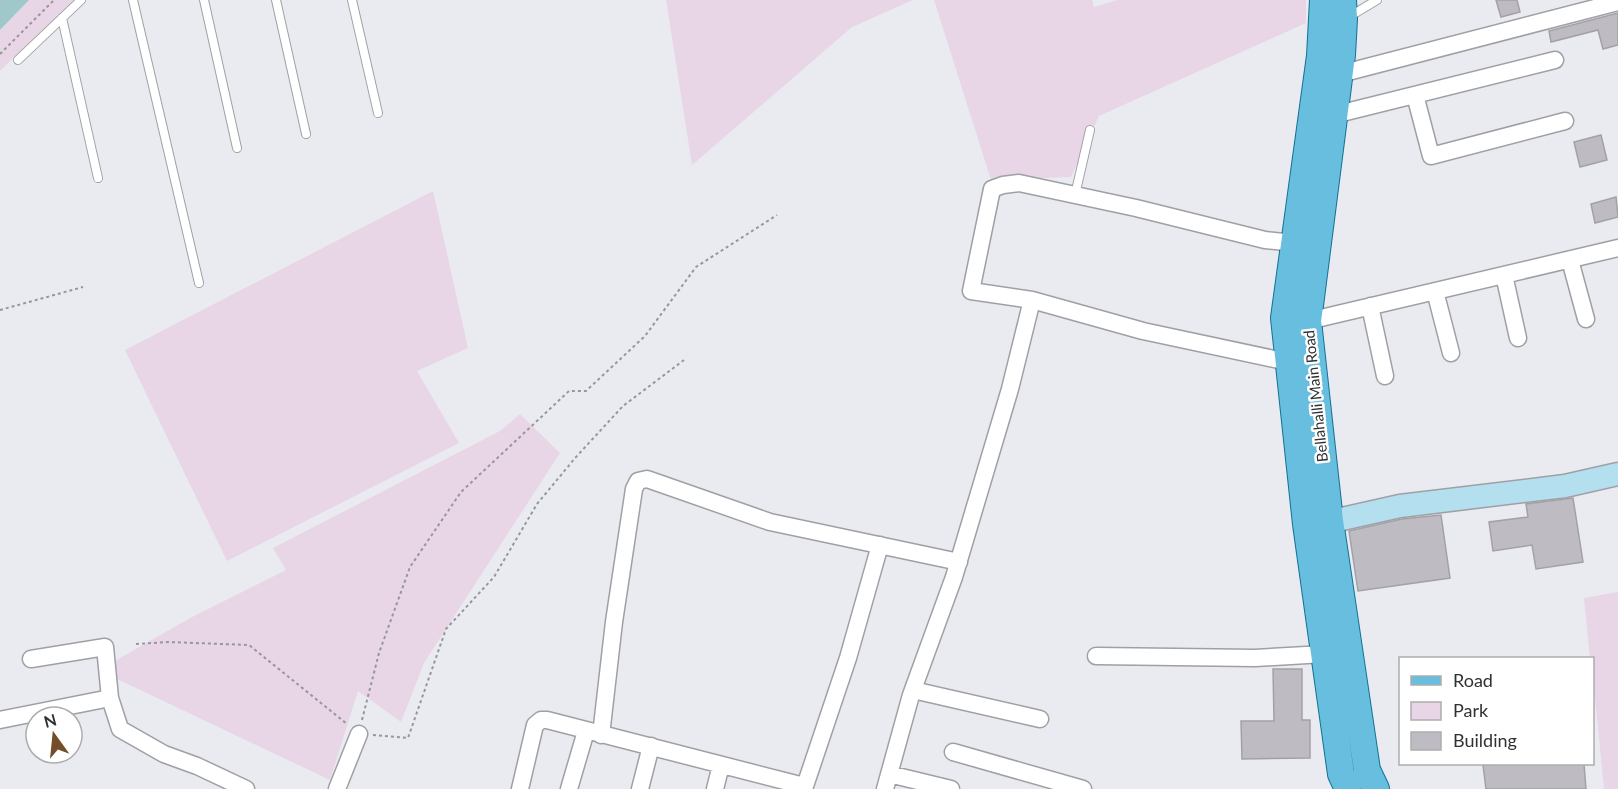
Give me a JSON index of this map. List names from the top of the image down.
{
  "streets": {
    "main road": ["Bellahalli Main Road"]
  },
  "legend": ["Road", "Park", "Building"],
  "north": "top"
}
